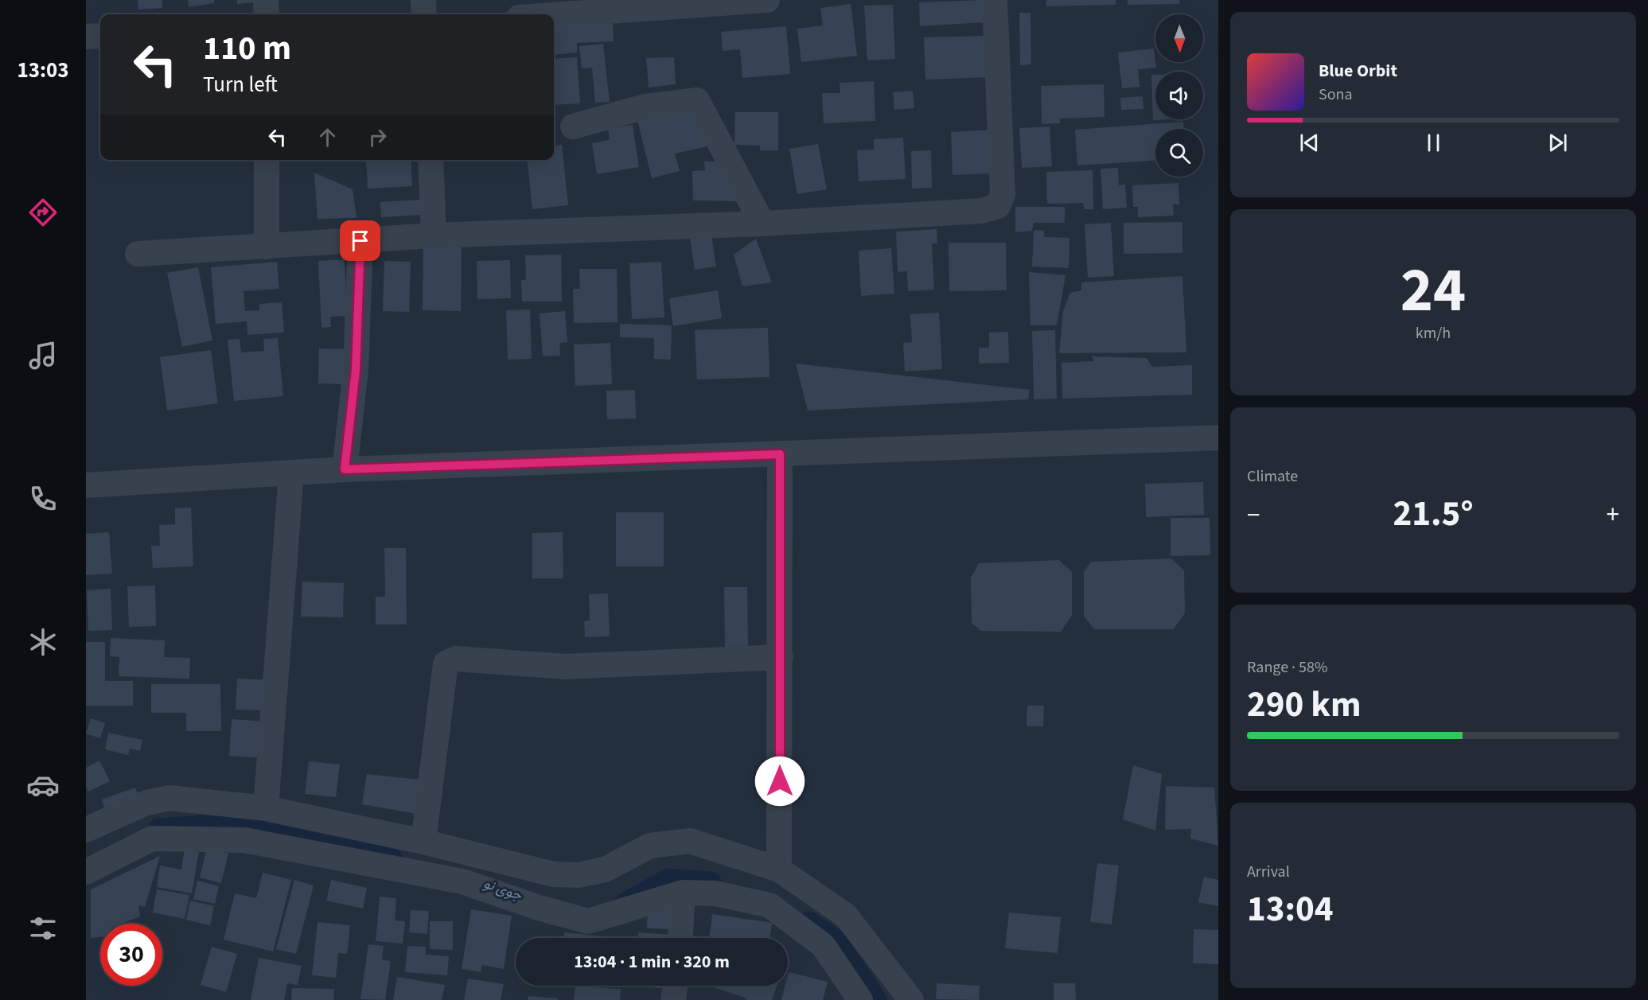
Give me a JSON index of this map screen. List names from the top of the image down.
{
  "water": ["جوی نو"],
  "north": "bottom",
  "page": {
    "tabs": "13:03",
    "turn": ["110 m", "Turn left"],
    "song": ["Blue Orbit", "Sona"],
    "tile": [
      ["24", "km/h"],
      "Climate",
      ["Range · 58%", "290 km"],
      ["Arrival", "13:04"]
    ],
    "heat": ["−", "21.5°", "+"],
    "limit": "30",
    "trip": "13:04 · 1 min · 320 m"
  }
}
